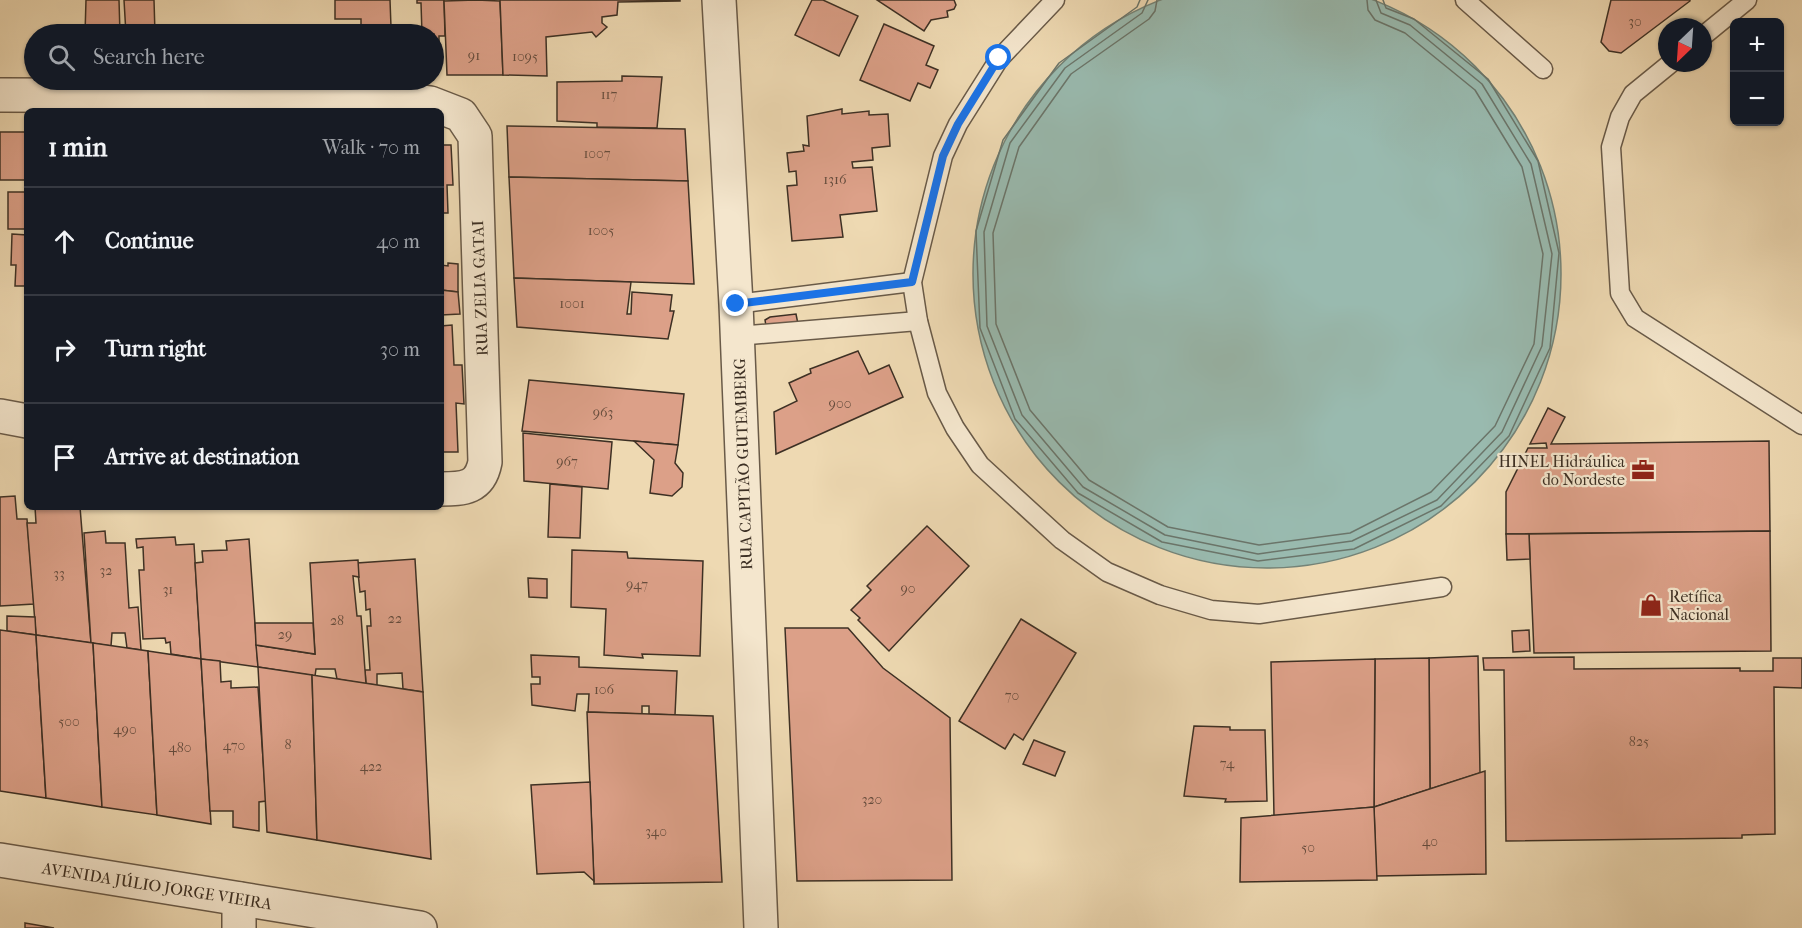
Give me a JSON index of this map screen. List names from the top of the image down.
{
  "streets": {
    "street": ["RUA ZELIA GATAI", "RUA CAPITÃO GUTEMBERG", "AVENIDA JÚLIO JORGE VIEIRA"]
  },
  "places": {
    "office": ["HINEL Hidráulica do Nordeste"],
    "shop": ["Retífica Nacional"]
  },
  "house_numbers": [
    "30",
    "91",
    "1095",
    "117",
    "1007",
    "1316",
    "1005",
    "1001",
    "900",
    "963",
    "967",
    "32",
    "33",
    "947",
    "90",
    "31",
    "22",
    "28",
    "29",
    "106",
    "70",
    "500",
    "490",
    "825",
    "8",
    "470",
    "480",
    "74",
    "422",
    "320",
    "340",
    "40",
    "50"
  ],
  "north": "bottom left",
  "page": {
    "map_buttons": ["+", "−"],
    "search": "Search here",
    "heading": ["1 min", "Walk · 70 m"],
    "list": [
      ["Continue", "40 m"],
      ["Turn right", "30 m"],
      "Arrive at destination"
    ]
  }
}
